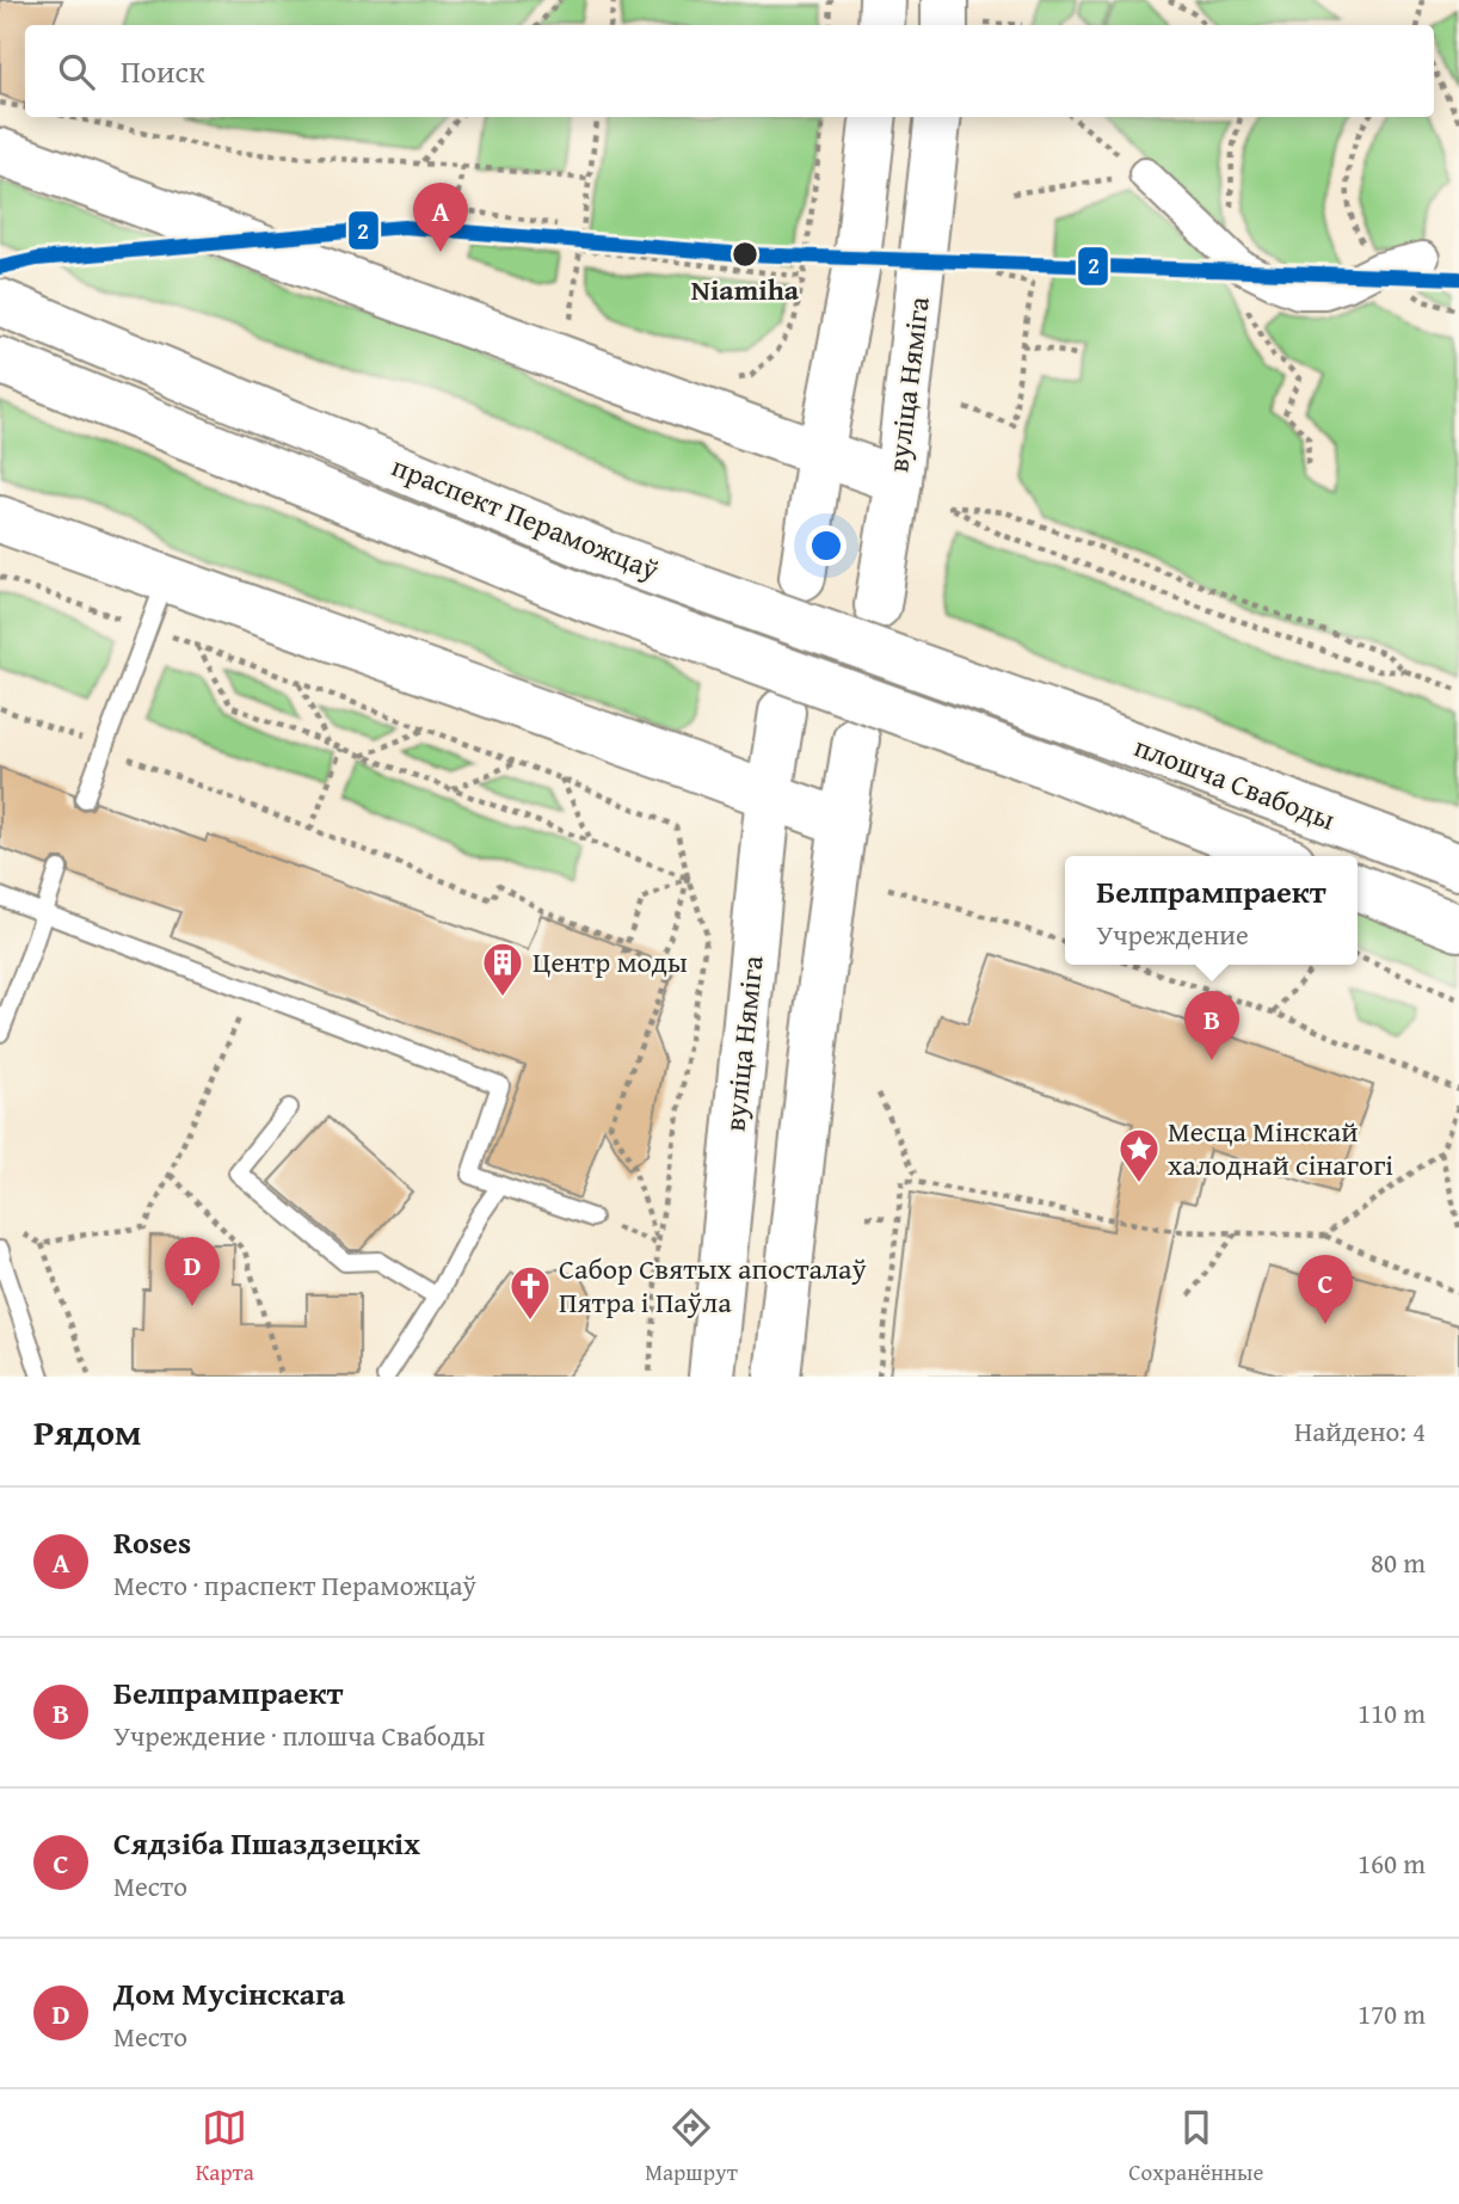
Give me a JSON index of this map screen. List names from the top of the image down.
{
  "streets": {
    "main road": ["вуліца Няміга", "праспект Пераможцаў", "плошча Свабоды"]
  },
  "crossings": [
    ["праспект Пераможцаў", "плошча Свабоды"]
  ],
  "places": {
    "other": ["Niamiha"],
    "building": ["Центр моды"],
    "place": ["Месца Мінскай халоднай сінагогі"],
    "church": ["Сабор Святых апосталаў Пятра і Паўла"]
  },
  "lines": ["transit line 2"],
  "page": {
    "search": "Поиск",
    "pins": [
      "A",
      "B",
      "D",
      "C"
    ],
    "popup": ["Белпрампраект", "Учреждение"],
    "heading": ["Рядом", "Найдено: 4"],
    "list": [
      {
        "mark": "A",
        "name": "Roses",
        "note": "Место · праспект Пераможцаў",
        "value": "80 m"
      },
      {
        "mark": "B",
        "name": "Белпрампраект",
        "note": "Учреждение · плошча Свабоды",
        "value": "110 m"
      },
      {
        "mark": "C",
        "name": "Сядзіба Пшаздзецкіх",
        "note": "Место",
        "value": "160 m"
      },
      {
        "mark": "D",
        "name": "Дом Мусінскага",
        "note": "Место",
        "value": "170 m"
      }
    ],
    "nav": ["Карта", "Маршрут", "Сохранённые"]
  }
}
